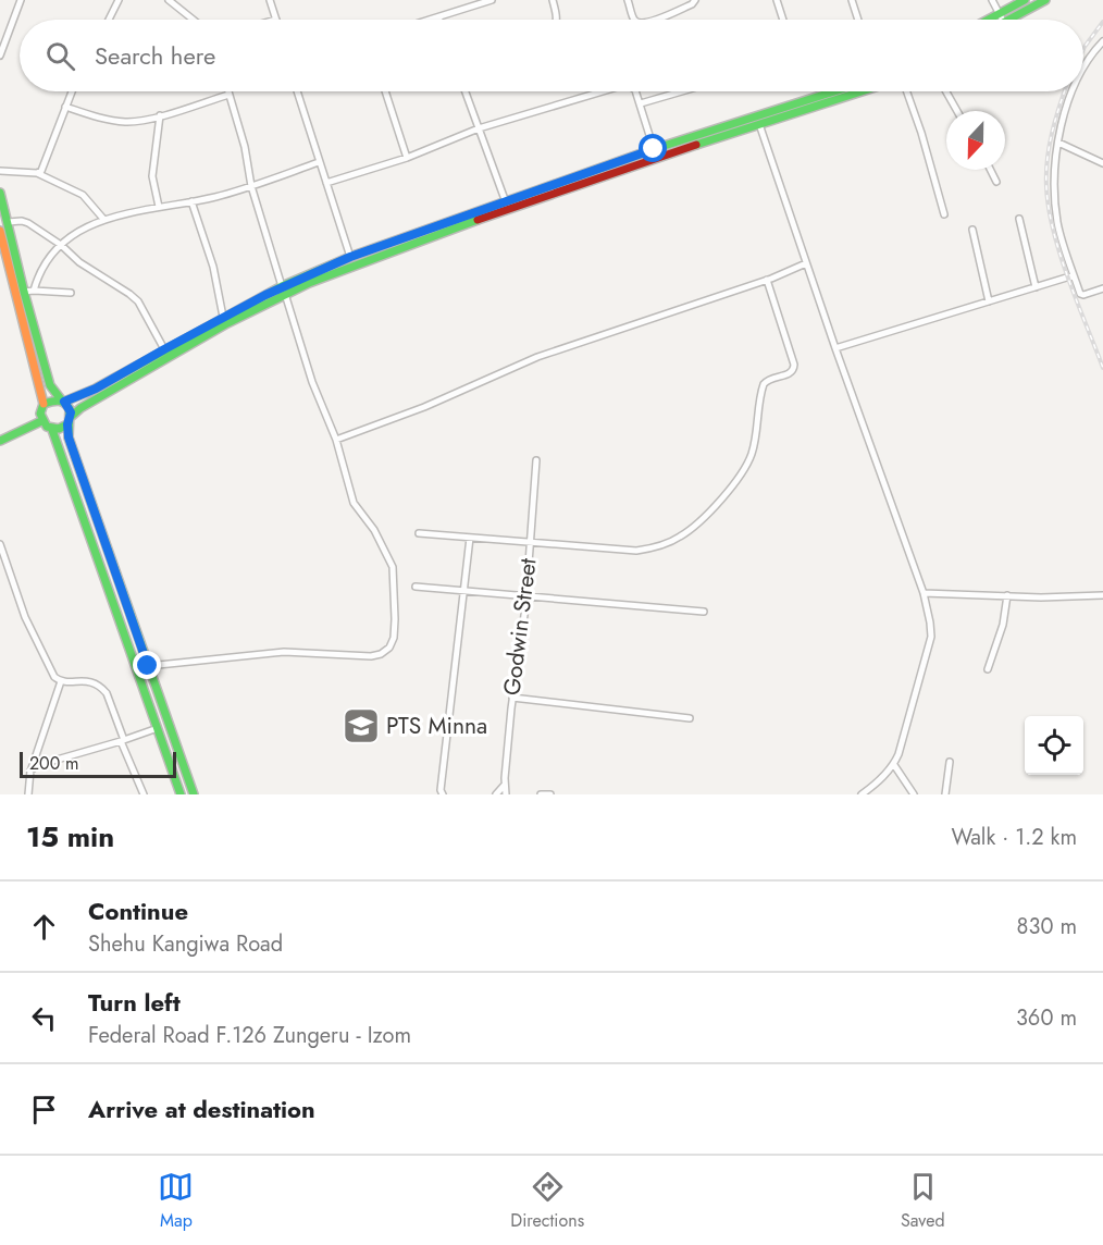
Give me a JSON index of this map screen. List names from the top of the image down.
{
  "streets": {
    "street": ["Godwin Street"]
  },
  "places": {
    "school or university": ["PTS Minna"]
  },
  "scale_bar": "200 m",
  "north": "bottom",
  "page": {
    "search": "Search here",
    "scale": "200 m",
    "heading": ["15 min", "Walk · 1.2 km"],
    "list": [
      ["Continue", "Shehu Kangiwa Road", "830 m"],
      ["Turn left", "Federal Road F.126 Zungeru - Izom", "360 m"],
      "Arrive at destination"
    ],
    "nav": ["Map", "Directions", "Saved"]
  }
}
